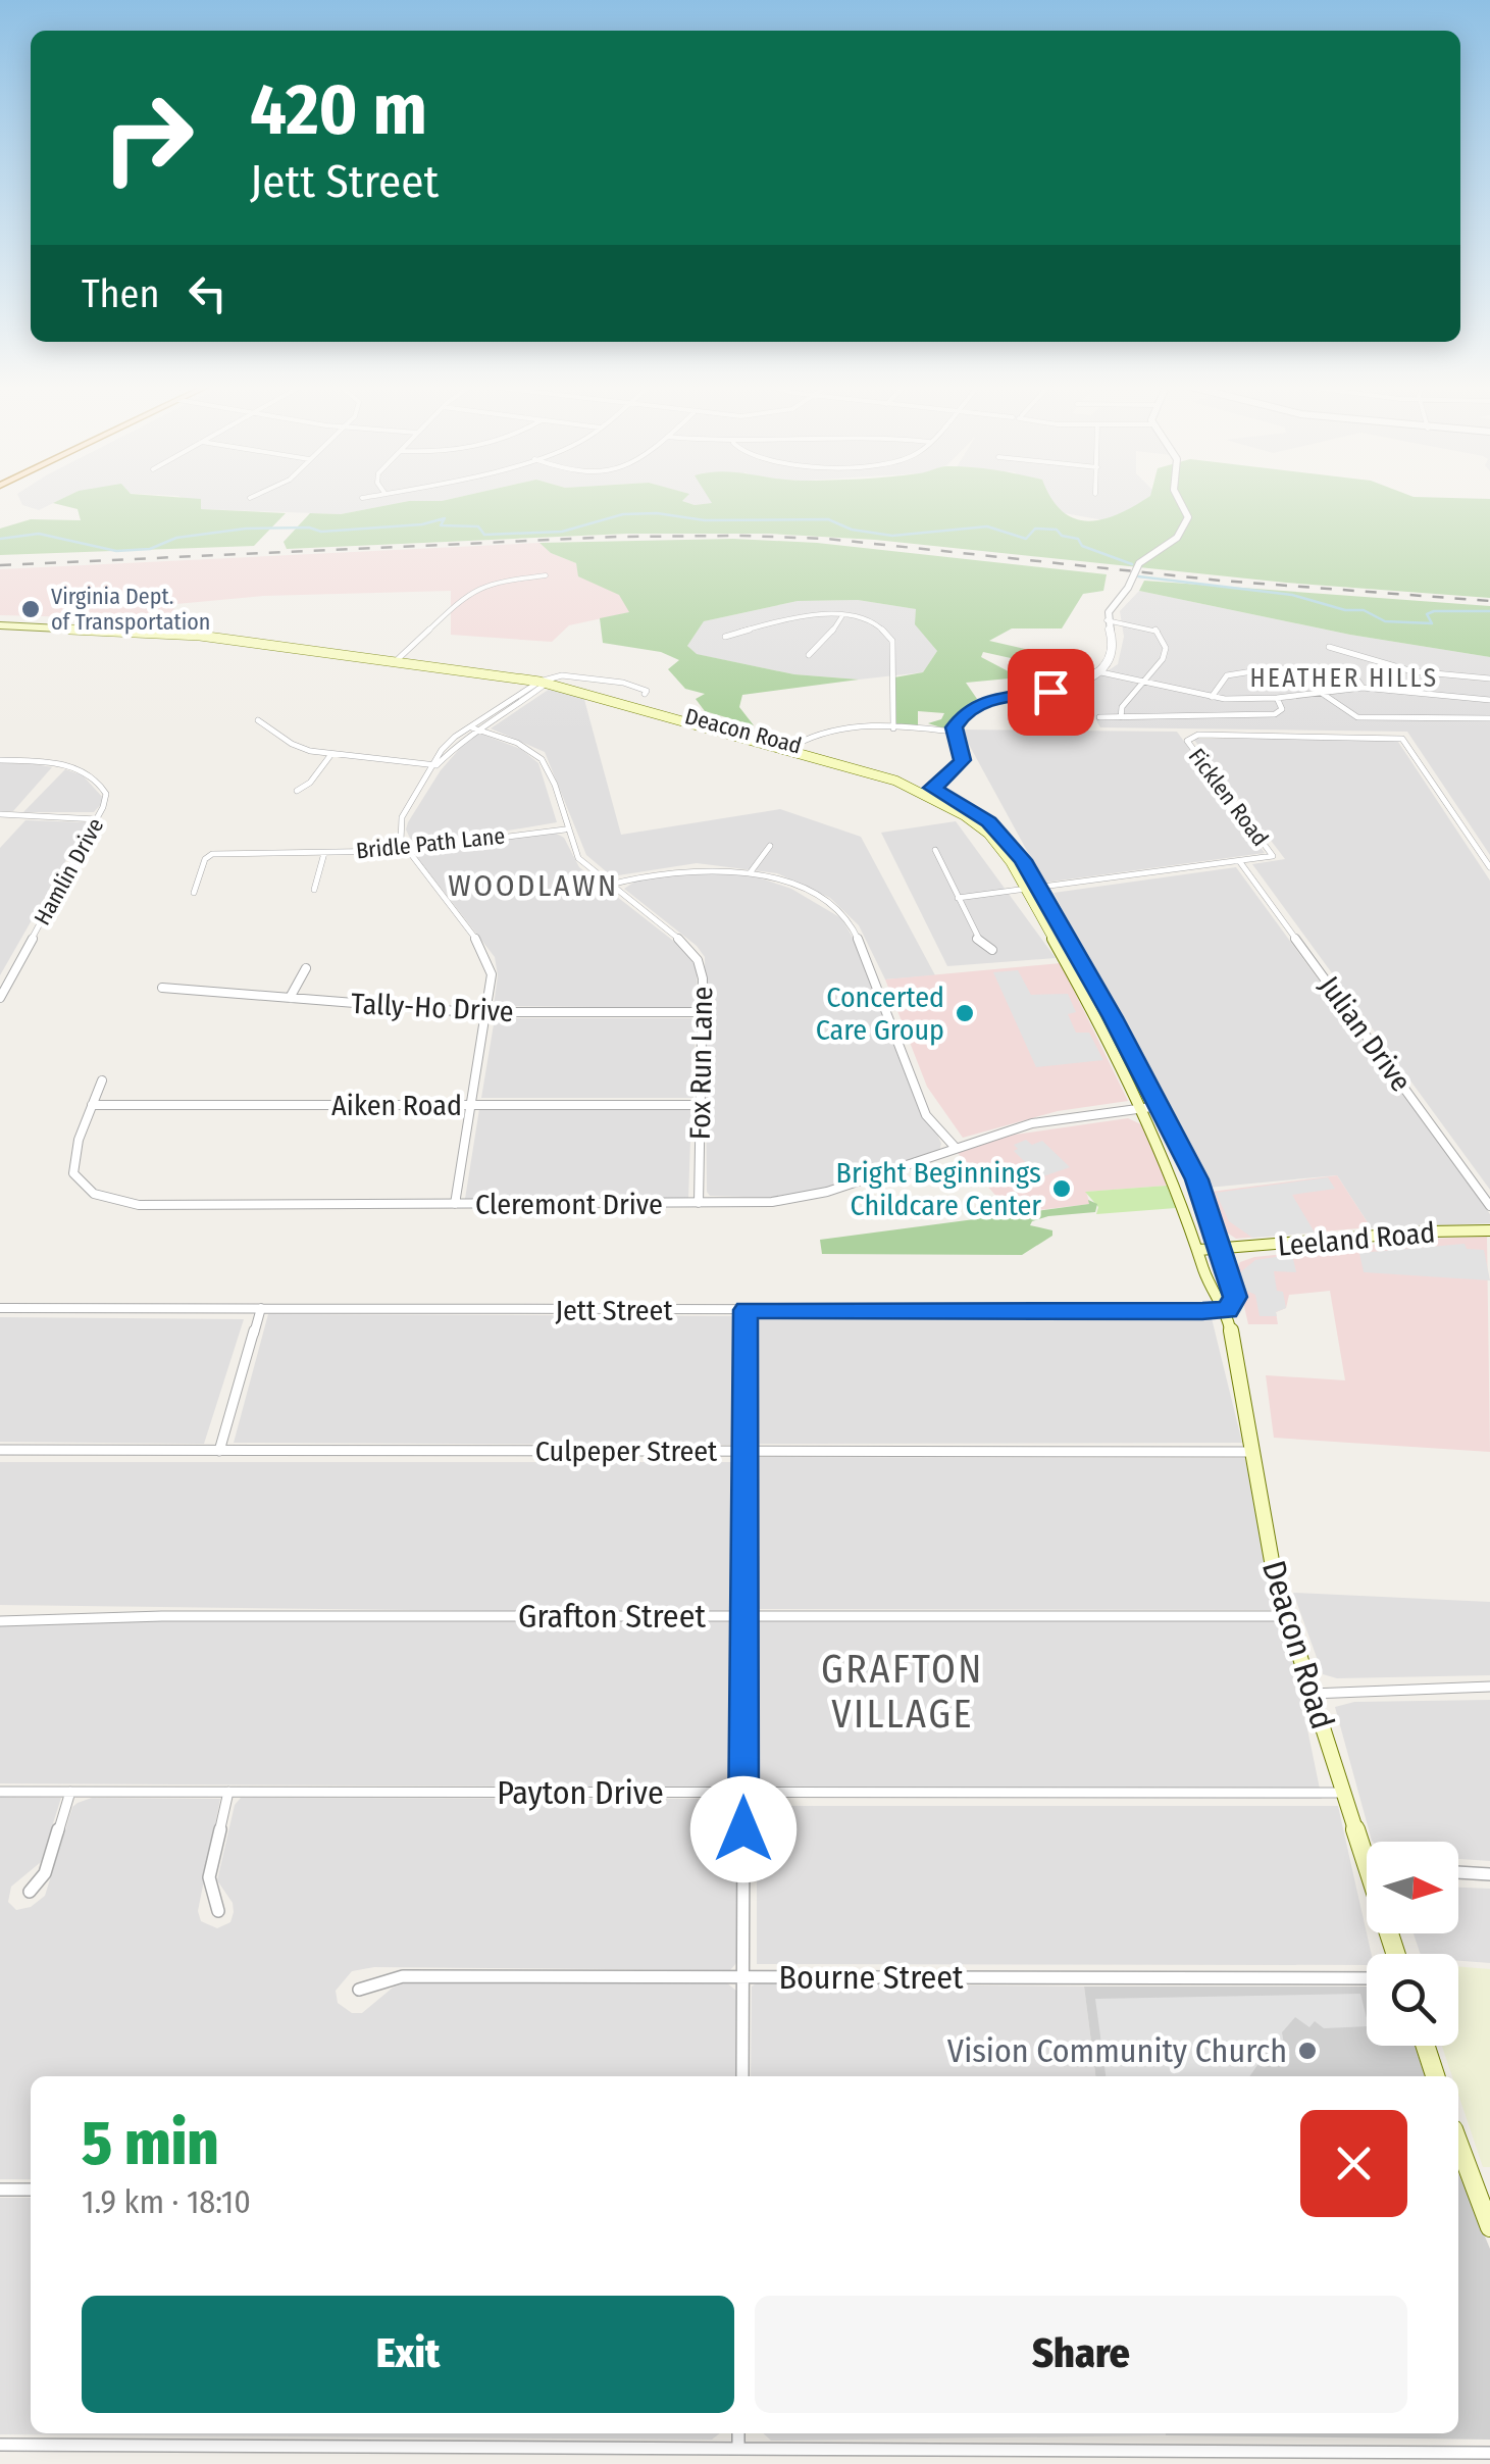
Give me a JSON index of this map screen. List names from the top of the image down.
{
  "streets": {
    "main road": ["Deacon Road", "Leeland Road"],
    "street": [
      "Ficklen Road",
      "Bridle Path Lane",
      "Hamlin Drive",
      "Tally-Ho Drive",
      "Julian Drive",
      "Fox Run Lane",
      "Aiken Road",
      "Cleremont Drive",
      "Jett Street",
      "Culpeper Street",
      "Grafton Street",
      "Payton Drive",
      "Bourne Street"
    ]
  },
  "crossings": [
    ["Deacon Road", "Ficklen Road"],
    ["Deacon Road", "Cleremont Drive"],
    ["Deacon Road", "Leeland Road"],
    ["Deacon Road", "Jett Street"],
    ["Deacon Road", "Culpeper Street"],
    ["Deacon Road", "Grafton Street"],
    ["Deacon Road", "Payton Drive"],
    ["Ficklen Road", "Julian Drive"],
    ["Bridle Path Lane", "Fox Run Lane"],
    ["Tally-Ho Drive", "Fox Run Lane"],
    ["Fox Run Lane", "Aiken Road"],
    ["Fox Run Lane", "Cleremont Drive"],
    ["Aiken Road", "Cleremont Drive"]
  ],
  "districts": ["HEATHER HILLS", "WOODLAWN", "GRAFTON VILLAGE"],
  "places": [
    "Virginia Dept. of Transportation",
    "Concerted Care Group",
    "Bright Beginnings Childcare Center",
    "Vision Community Church"
  ],
  "north": "right",
  "page": {
    "turn": ["420 m", "Jett Street"],
    "then": "Then",
    "heading": ["5 min", "1.9 km · 18:10"],
    "buttons": ["Exit", "Share"]
  }
}
